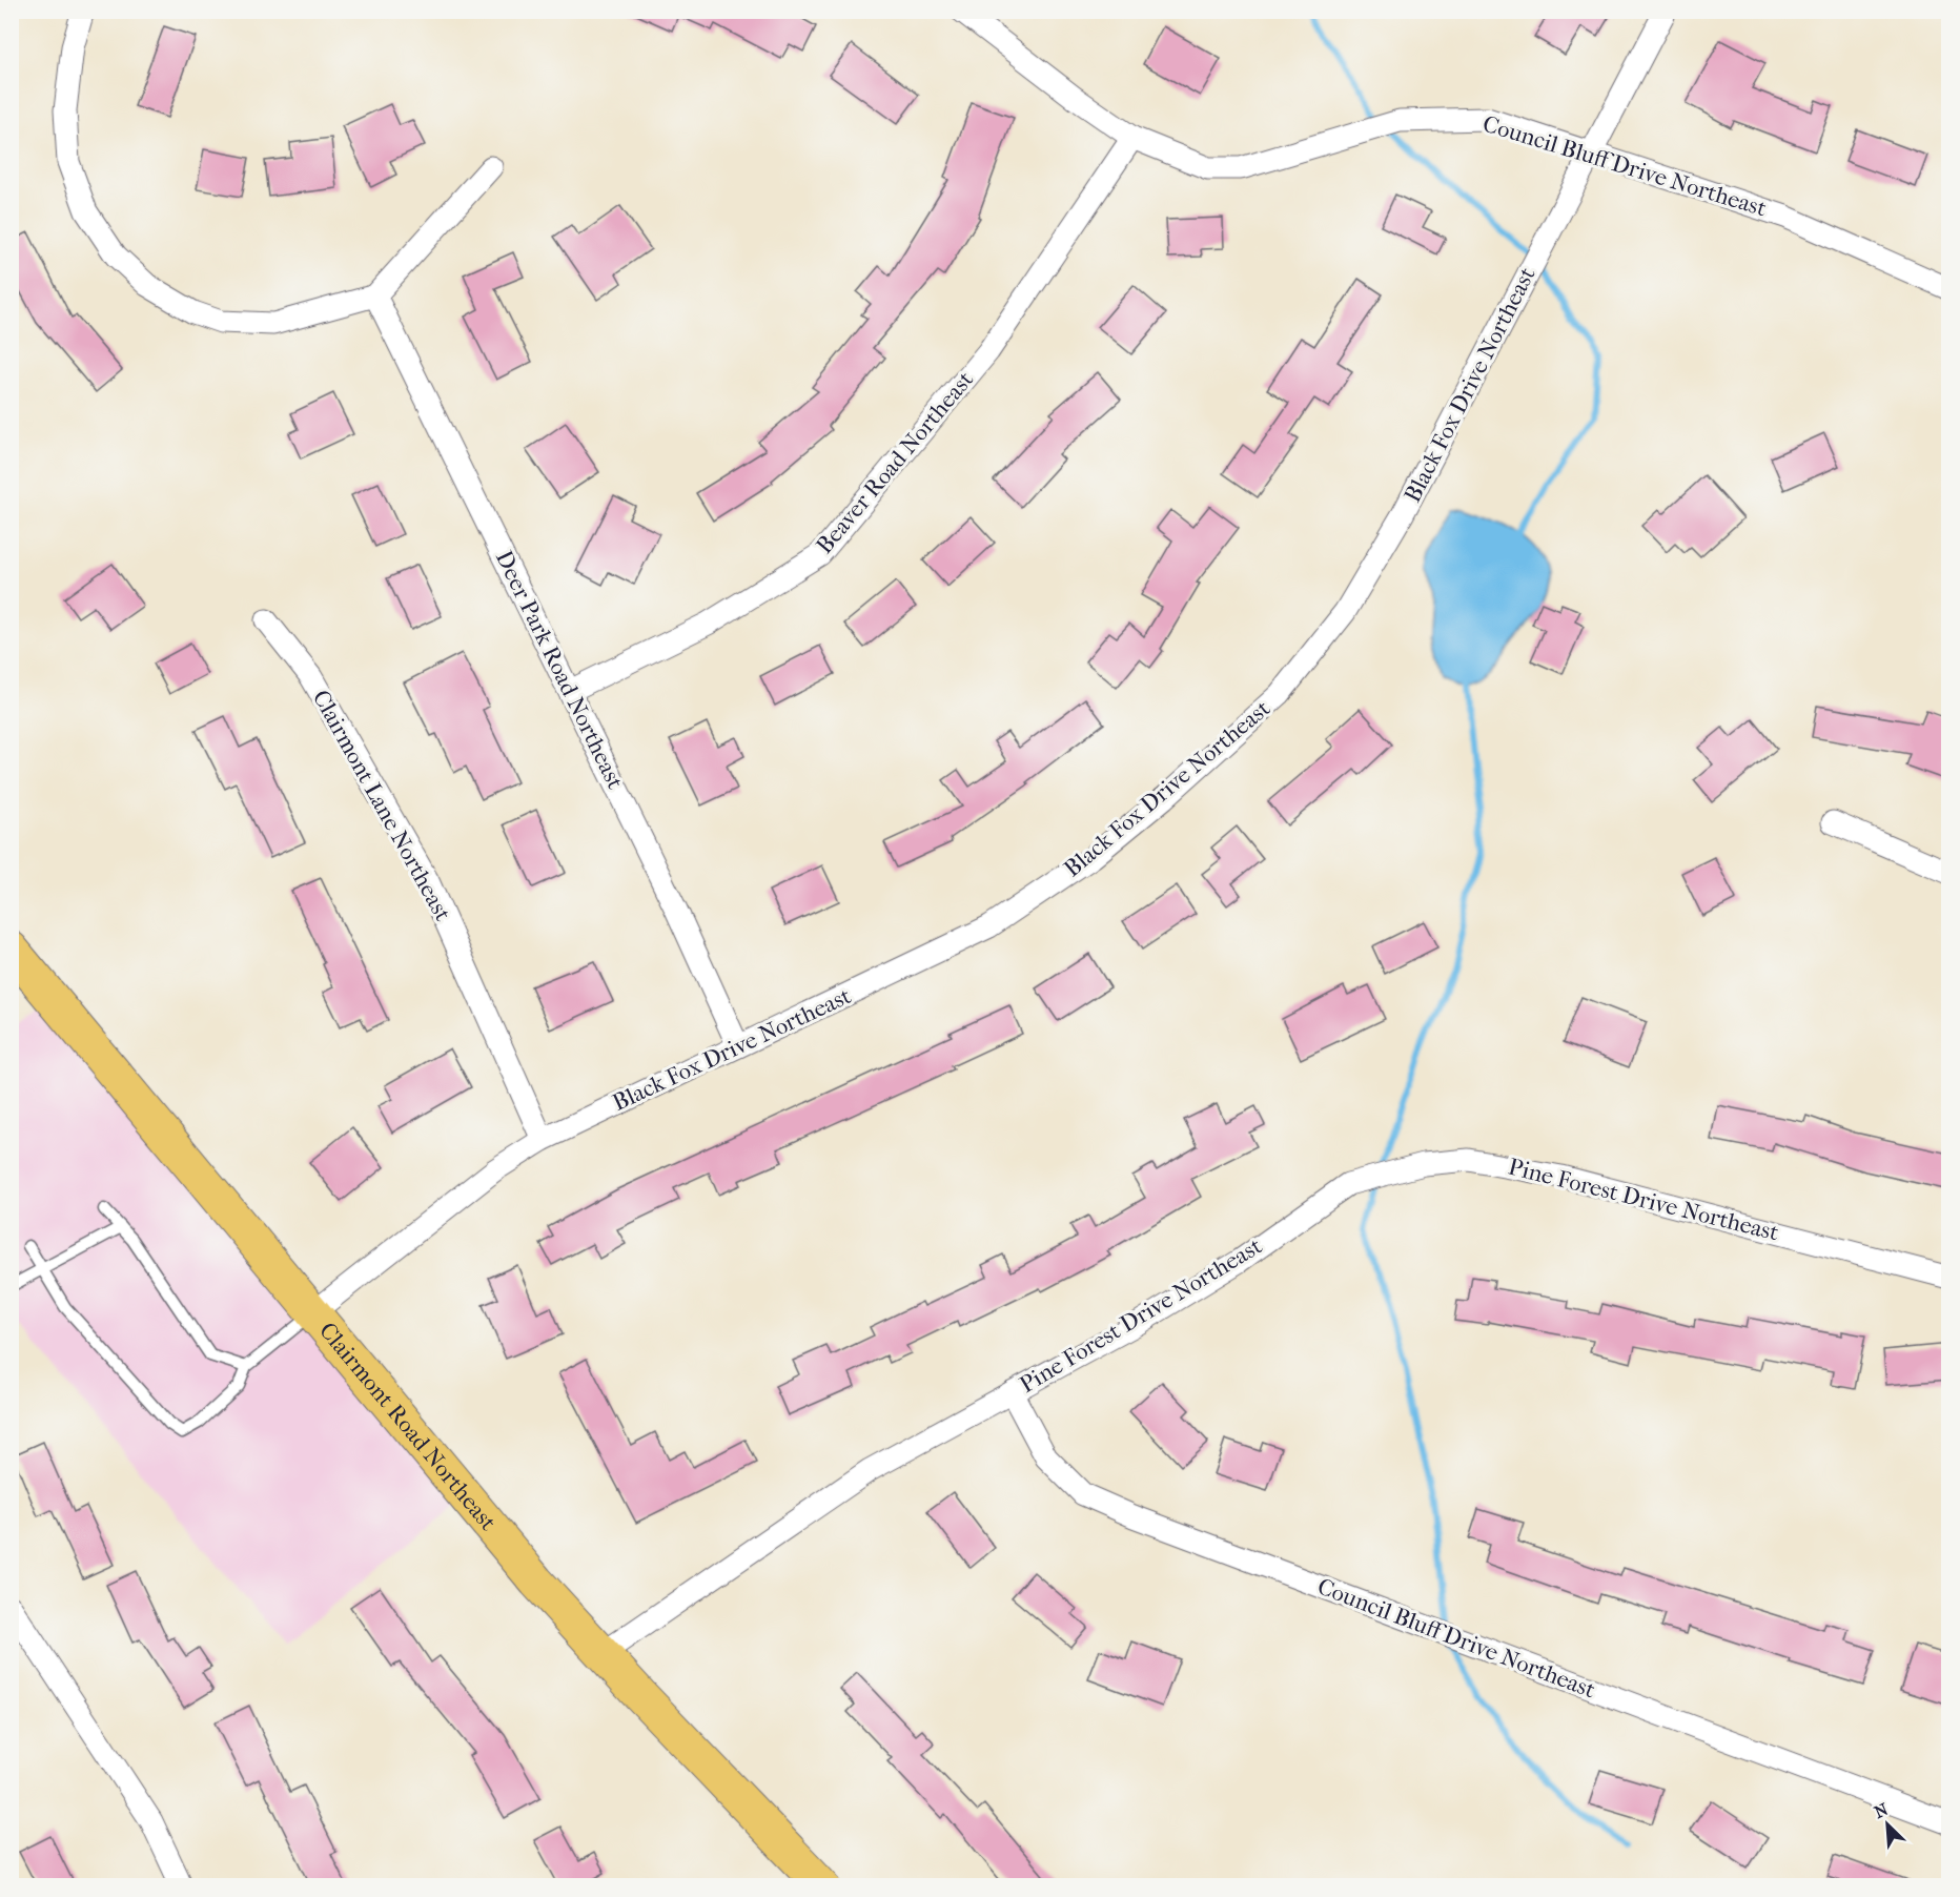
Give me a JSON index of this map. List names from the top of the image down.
{
  "streets": {
    "main road": ["Clairmont Road Northeast"],
    "street": [
      "Council Bluff Drive Northeast",
      "Black Fox Drive Northeast",
      "Beaver Road Northeast",
      "Deer Park Road Northeast",
      "Clairmont Lane Northeast",
      "Pine Forest Drive Northeast"
    ]
  },
  "crossings": [
    ["Council Bluff Drive Northeast", "Black Fox Drive Northeast"],
    ["Council Bluff Drive Northeast", "Beaver Road Northeast"],
    ["Council Bluff Drive Northeast", "Pine Forest Drive Northeast"],
    ["Black Fox Drive Northeast", "Deer Park Road Northeast"],
    ["Black Fox Drive Northeast", "Clairmont Lane Northeast"],
    ["Black Fox Drive Northeast", "Clairmont Road Northeast"],
    ["Beaver Road Northeast", "Deer Park Road Northeast"],
    ["Pine Forest Drive Northeast", "Clairmont Road Northeast"]
  ],
  "north": "top left"
}
